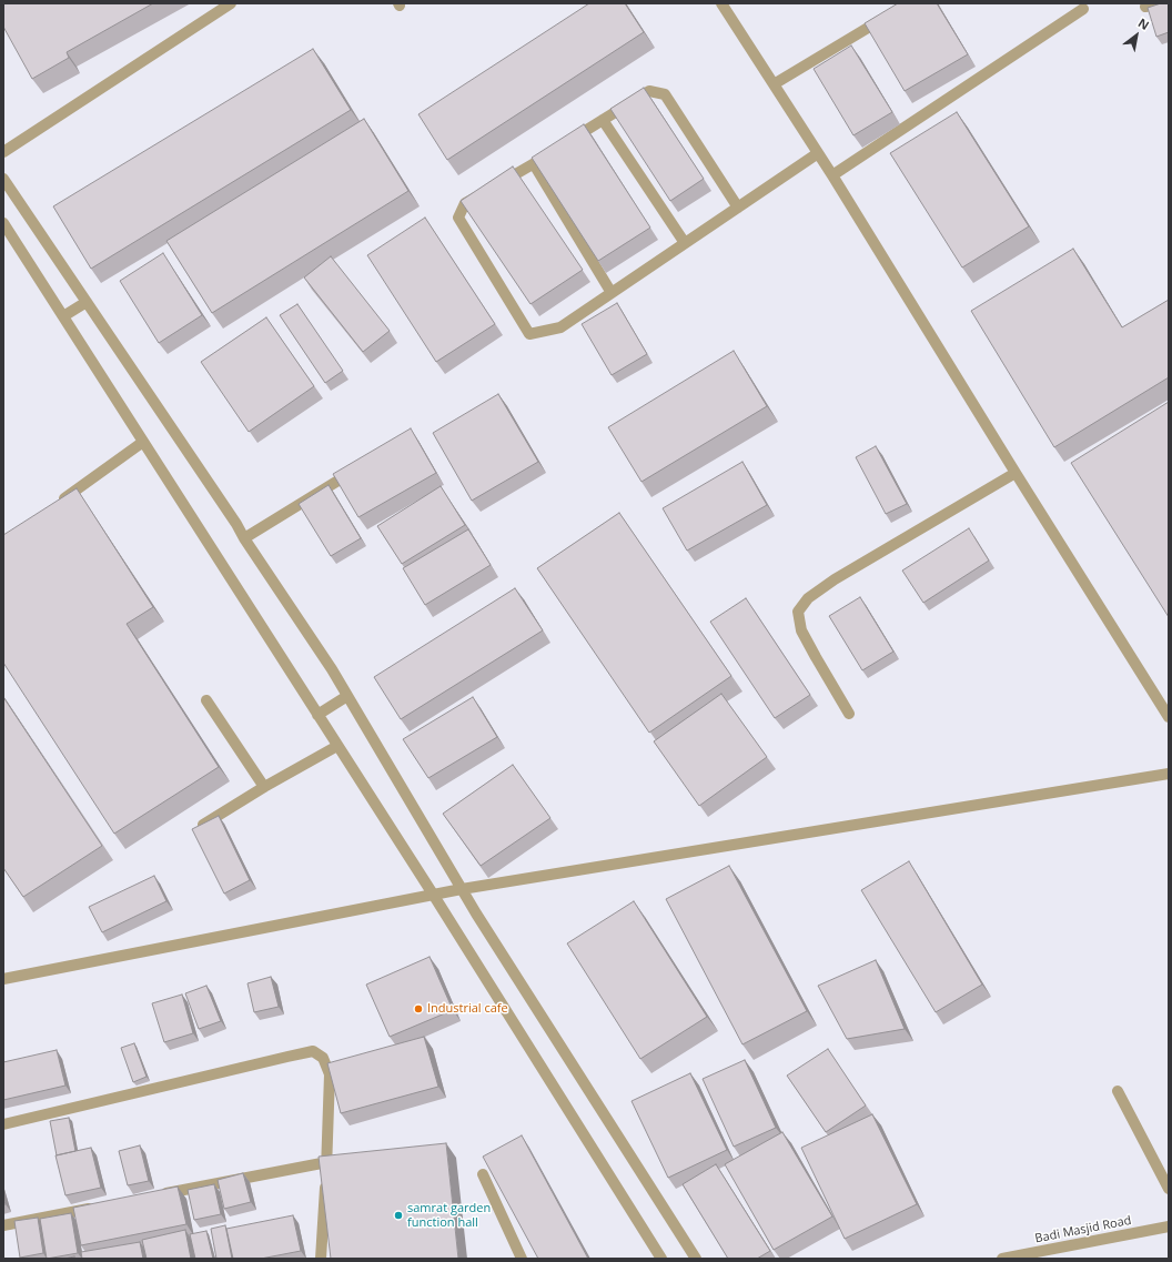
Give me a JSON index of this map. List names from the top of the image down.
{
  "streets": {
    "street": ["Badi Masjid Road"]
  },
  "places": ["Industrial cafe", "samrat garden function hall"],
  "north": "top right"
}
